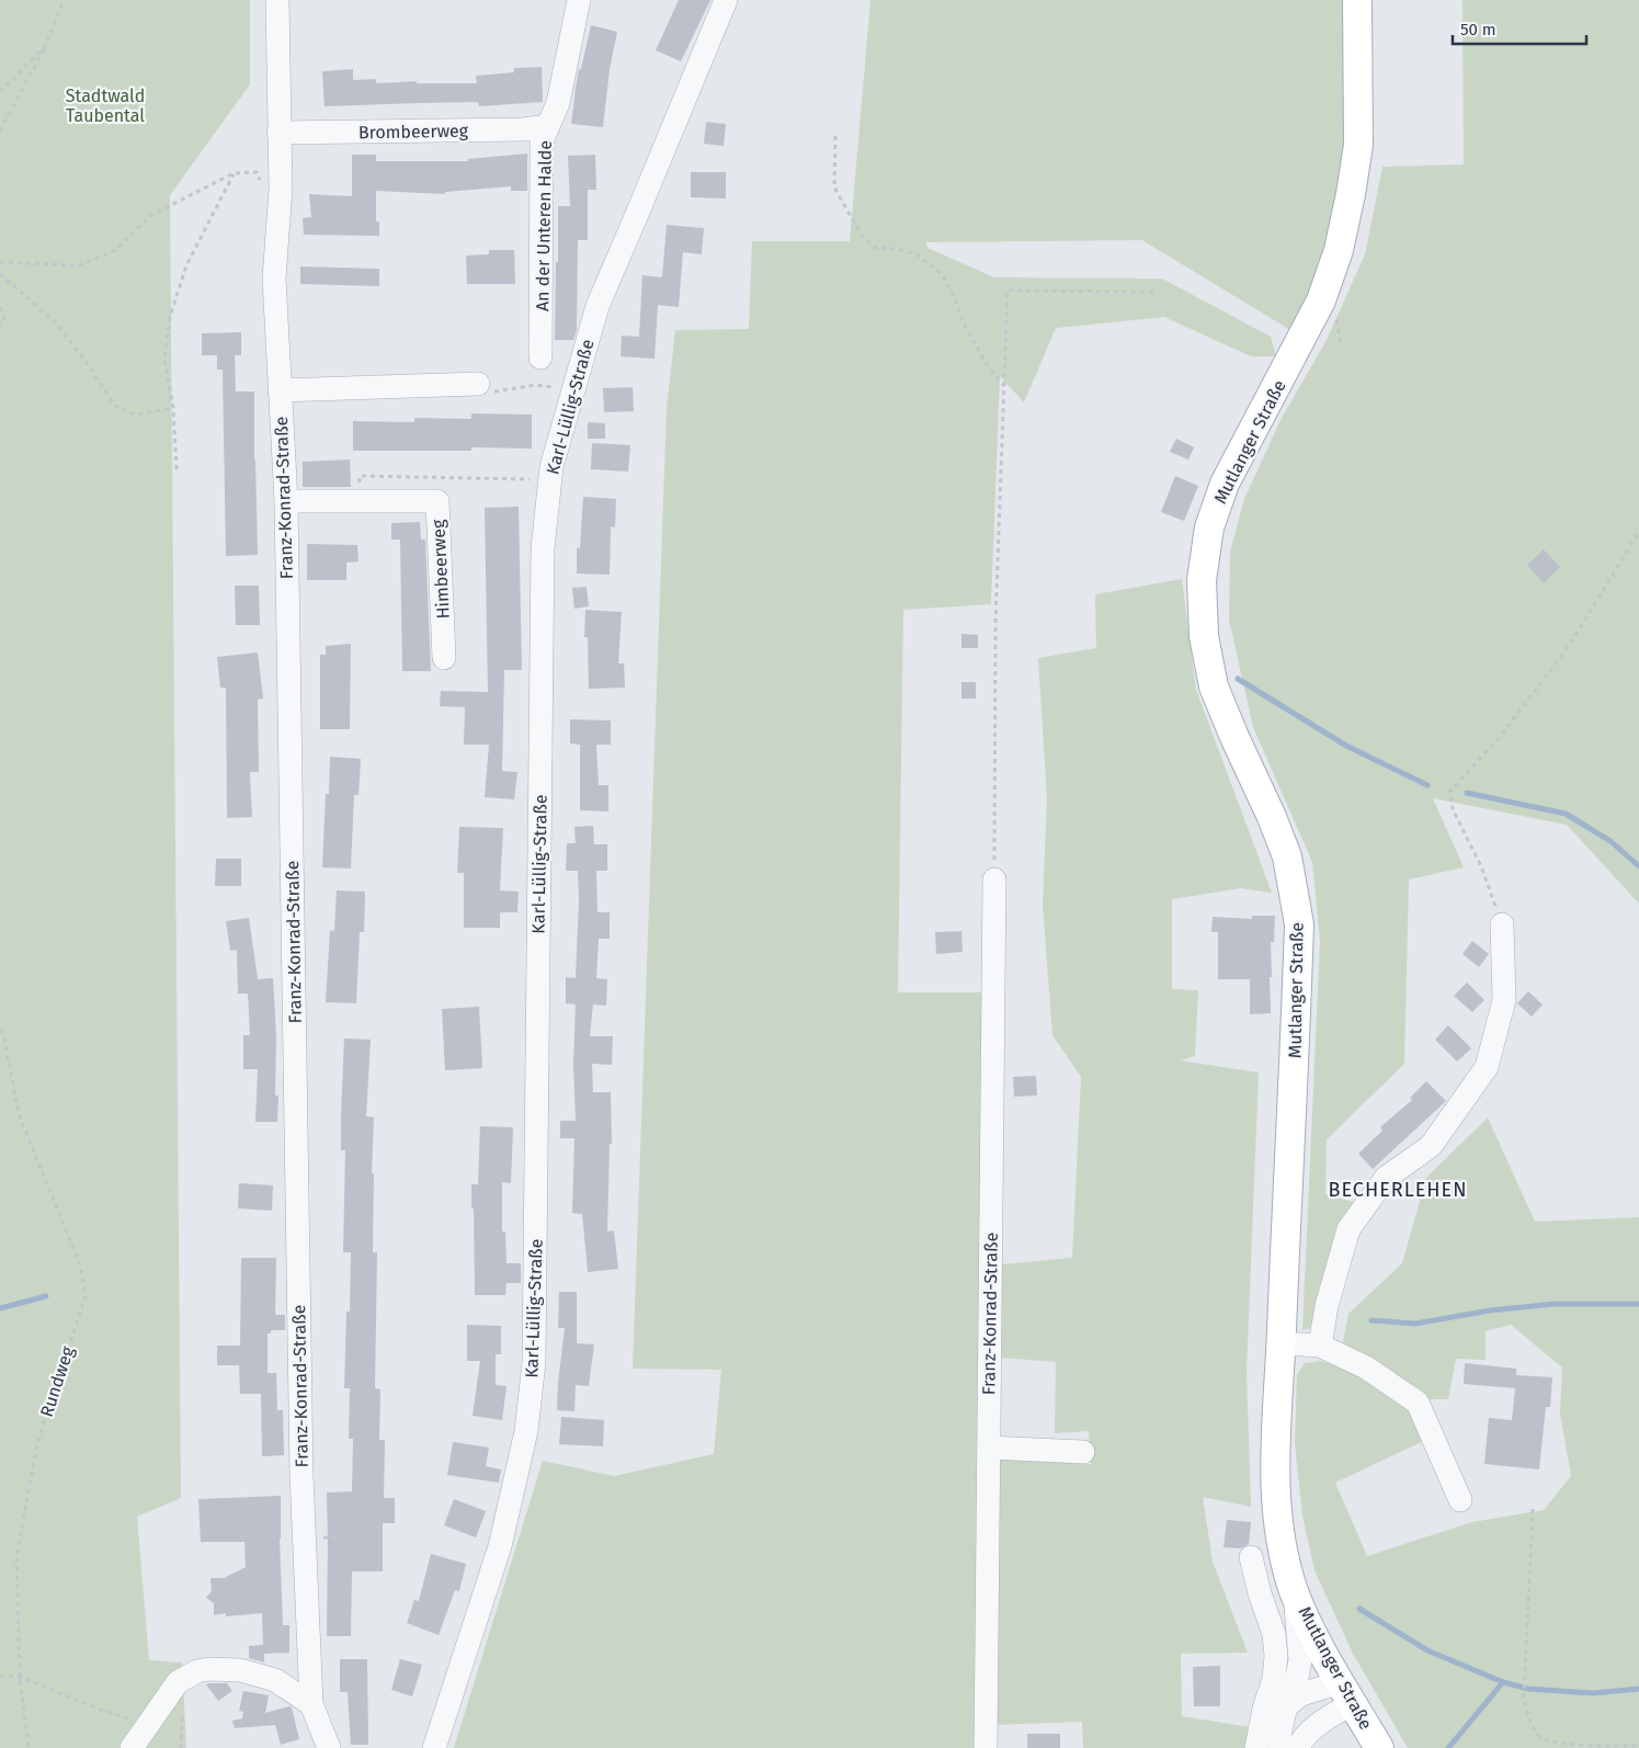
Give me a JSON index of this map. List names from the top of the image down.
{
  "streets": {
    "main road": ["Mutlanger Straße"],
    "street": [
      "Brombeerweg",
      "An der Unteren Halde",
      "Karl-Lüllig-Straße",
      "Franz-Konrad-Straße",
      "Himbeerweg"
    ],
    "path": ["Rundweg"]
  },
  "crossings": [
    ["Brombeerweg", "An der Unteren Halde"],
    ["Brombeerweg", "Franz-Konrad-Straße"],
    ["Franz-Konrad-Straße", "Himbeerweg"]
  ],
  "districts": ["BECHERLEHEN"],
  "parks": ["Stadtwald Taubental"],
  "scale_bar": "50 m"
}
